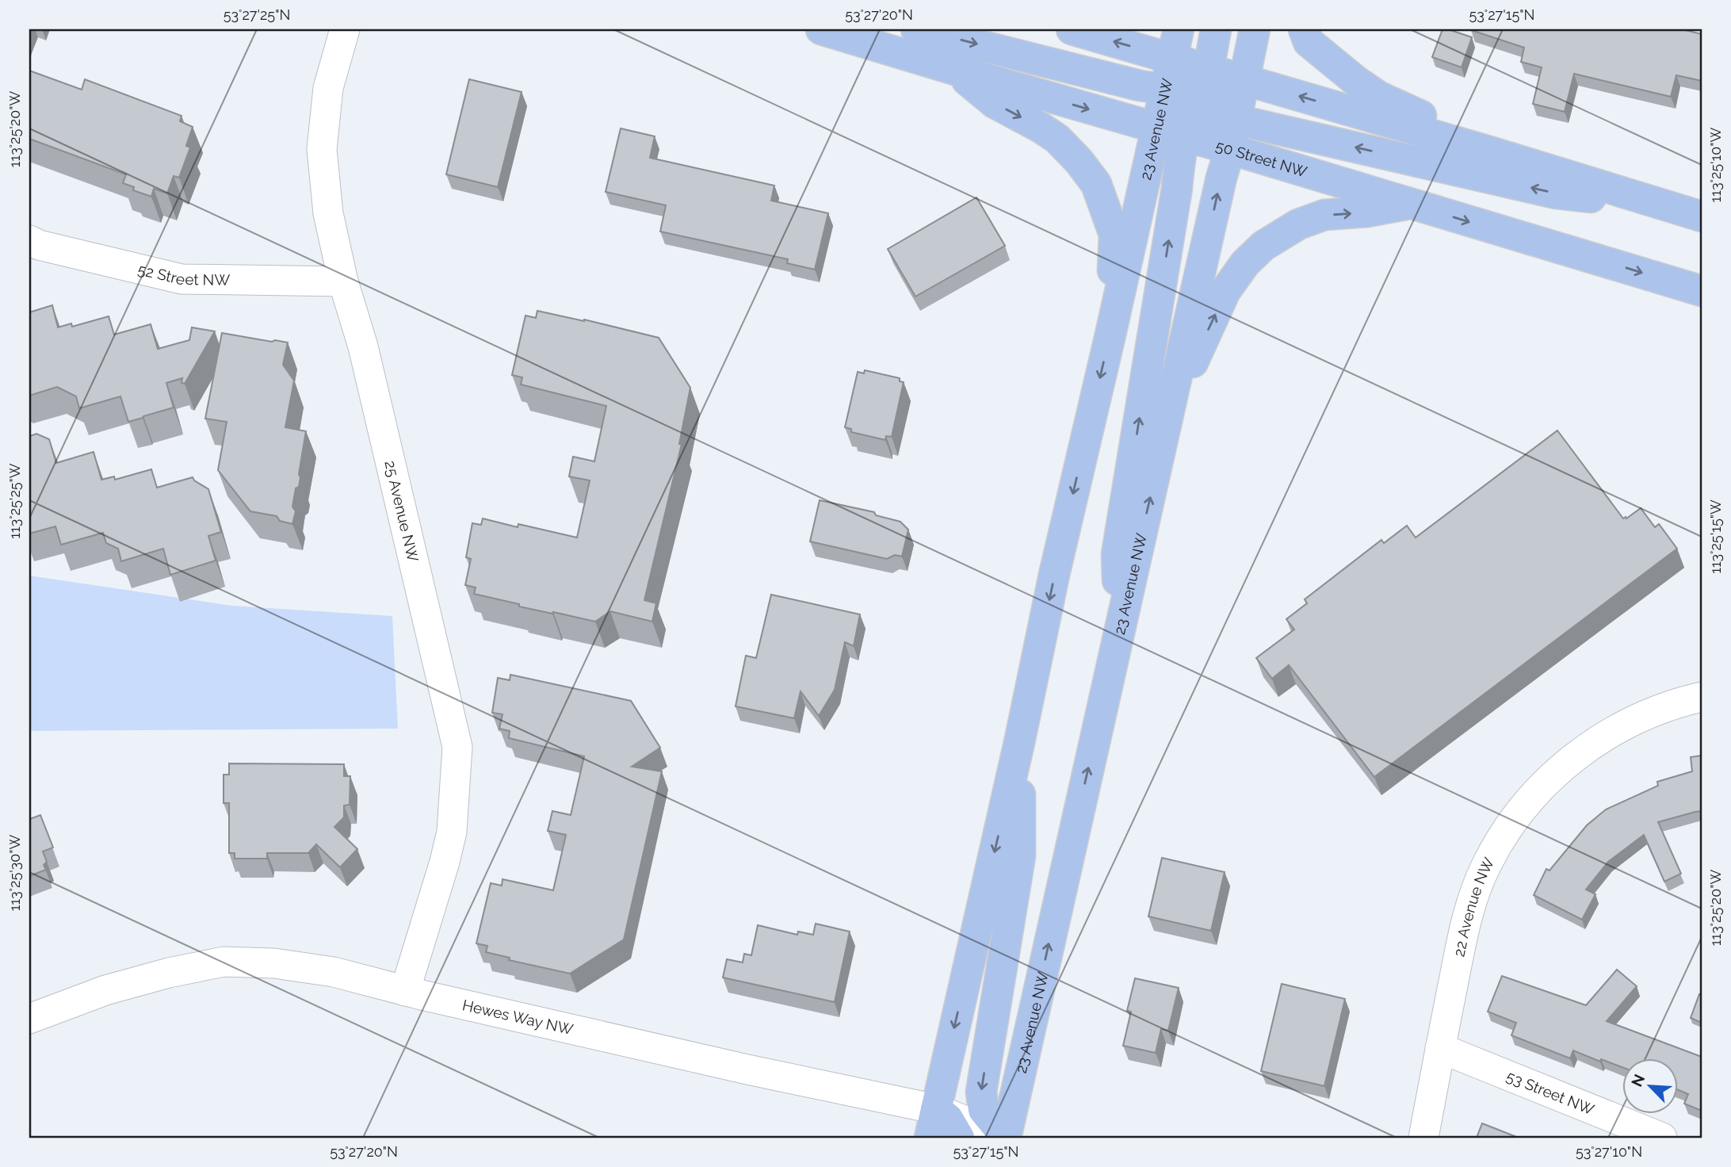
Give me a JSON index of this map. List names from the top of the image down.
{
  "streets": {
    "main road": ["23 Avenue NW", "50 Street NW"],
    "street": [
      "52 Street NW",
      "25 Avenue NW",
      "22 Avenue NW",
      "Hewes Way NW",
      "53 Street NW"
    ]
  },
  "crossings": [
    ["23 Avenue NW", "50 Street NW"],
    ["23 Avenue NW", "Hewes Way NW"],
    ["52 Street NW", "25 Avenue NW"],
    ["25 Avenue NW", "Hewes Way NW"],
    ["22 Avenue NW", "53 Street NW"]
  ],
  "north": "top left",
  "coordinates": [
    "53°27'25\"N",
    "53°27'20\"N",
    "53°27'15\"N",
    "113°25'20\"W",
    "113°25'10\"W",
    "113°25'25\"W",
    "113°25'15\"W",
    "113°25'30\"W",
    "53°27'10\"N"
  ]
}
